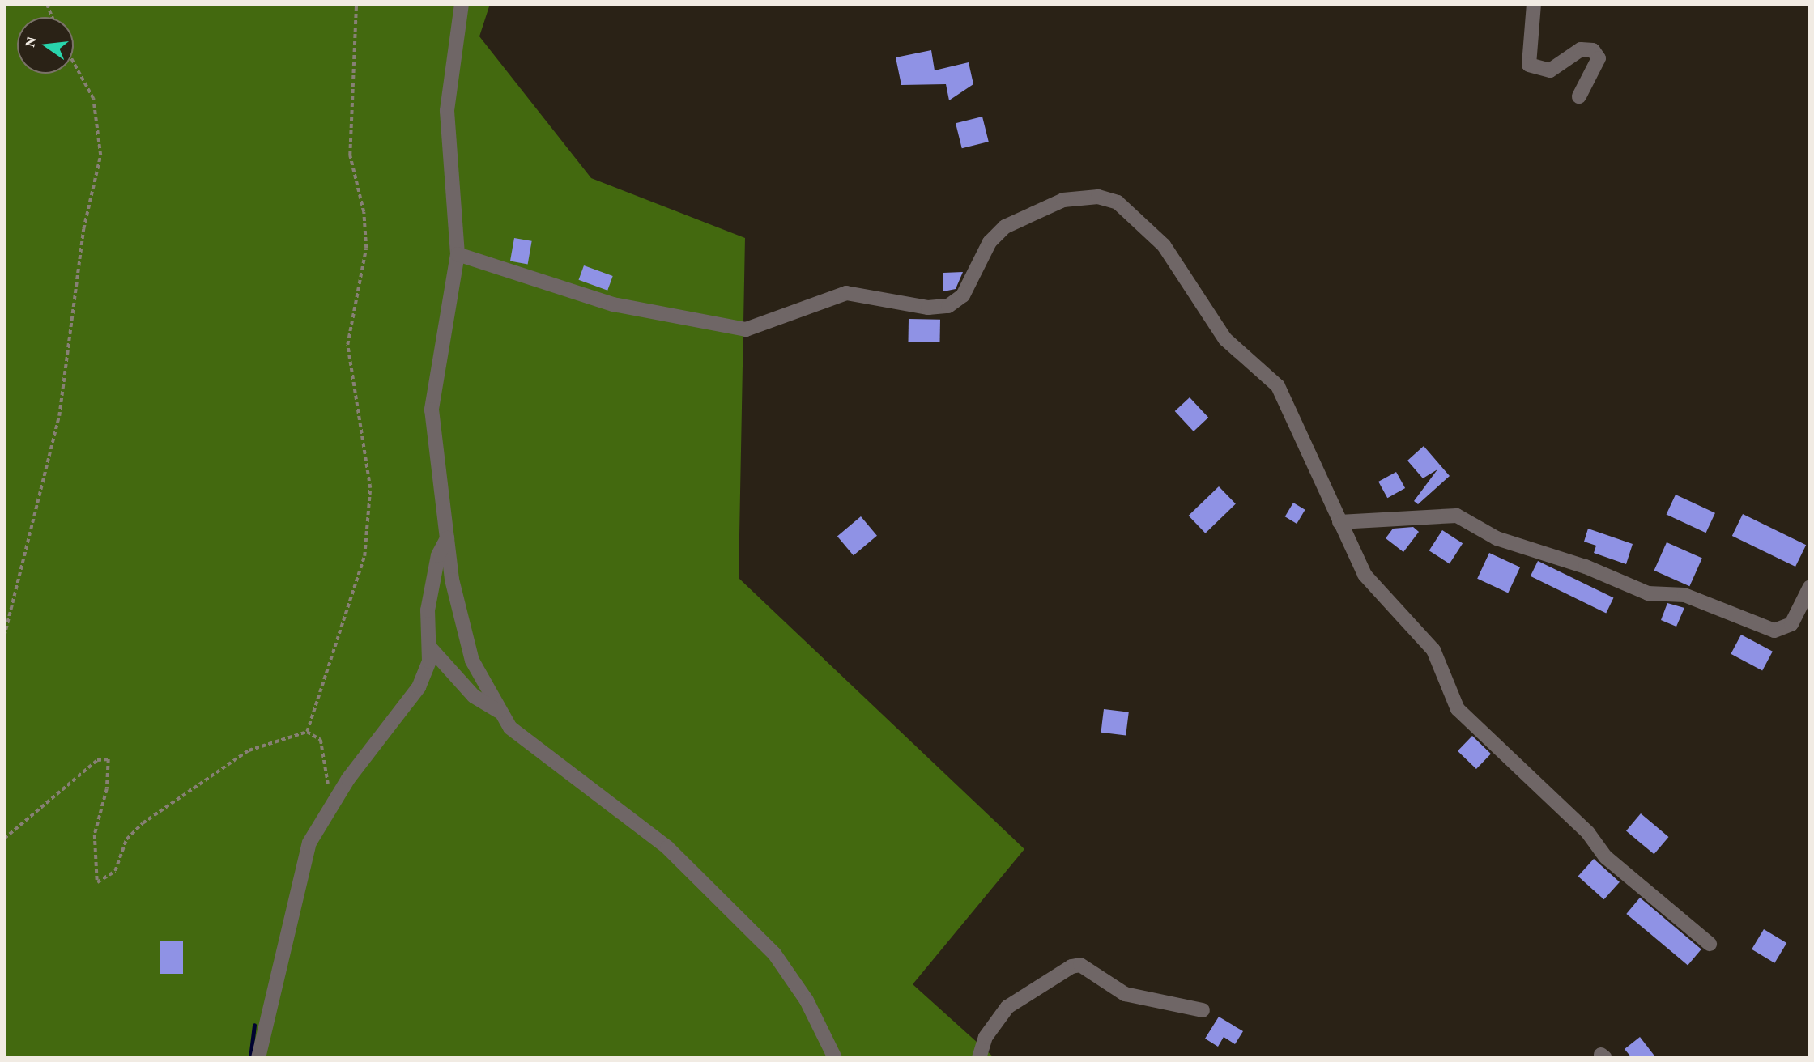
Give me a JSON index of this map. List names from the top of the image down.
{
  "north": "left"
}
